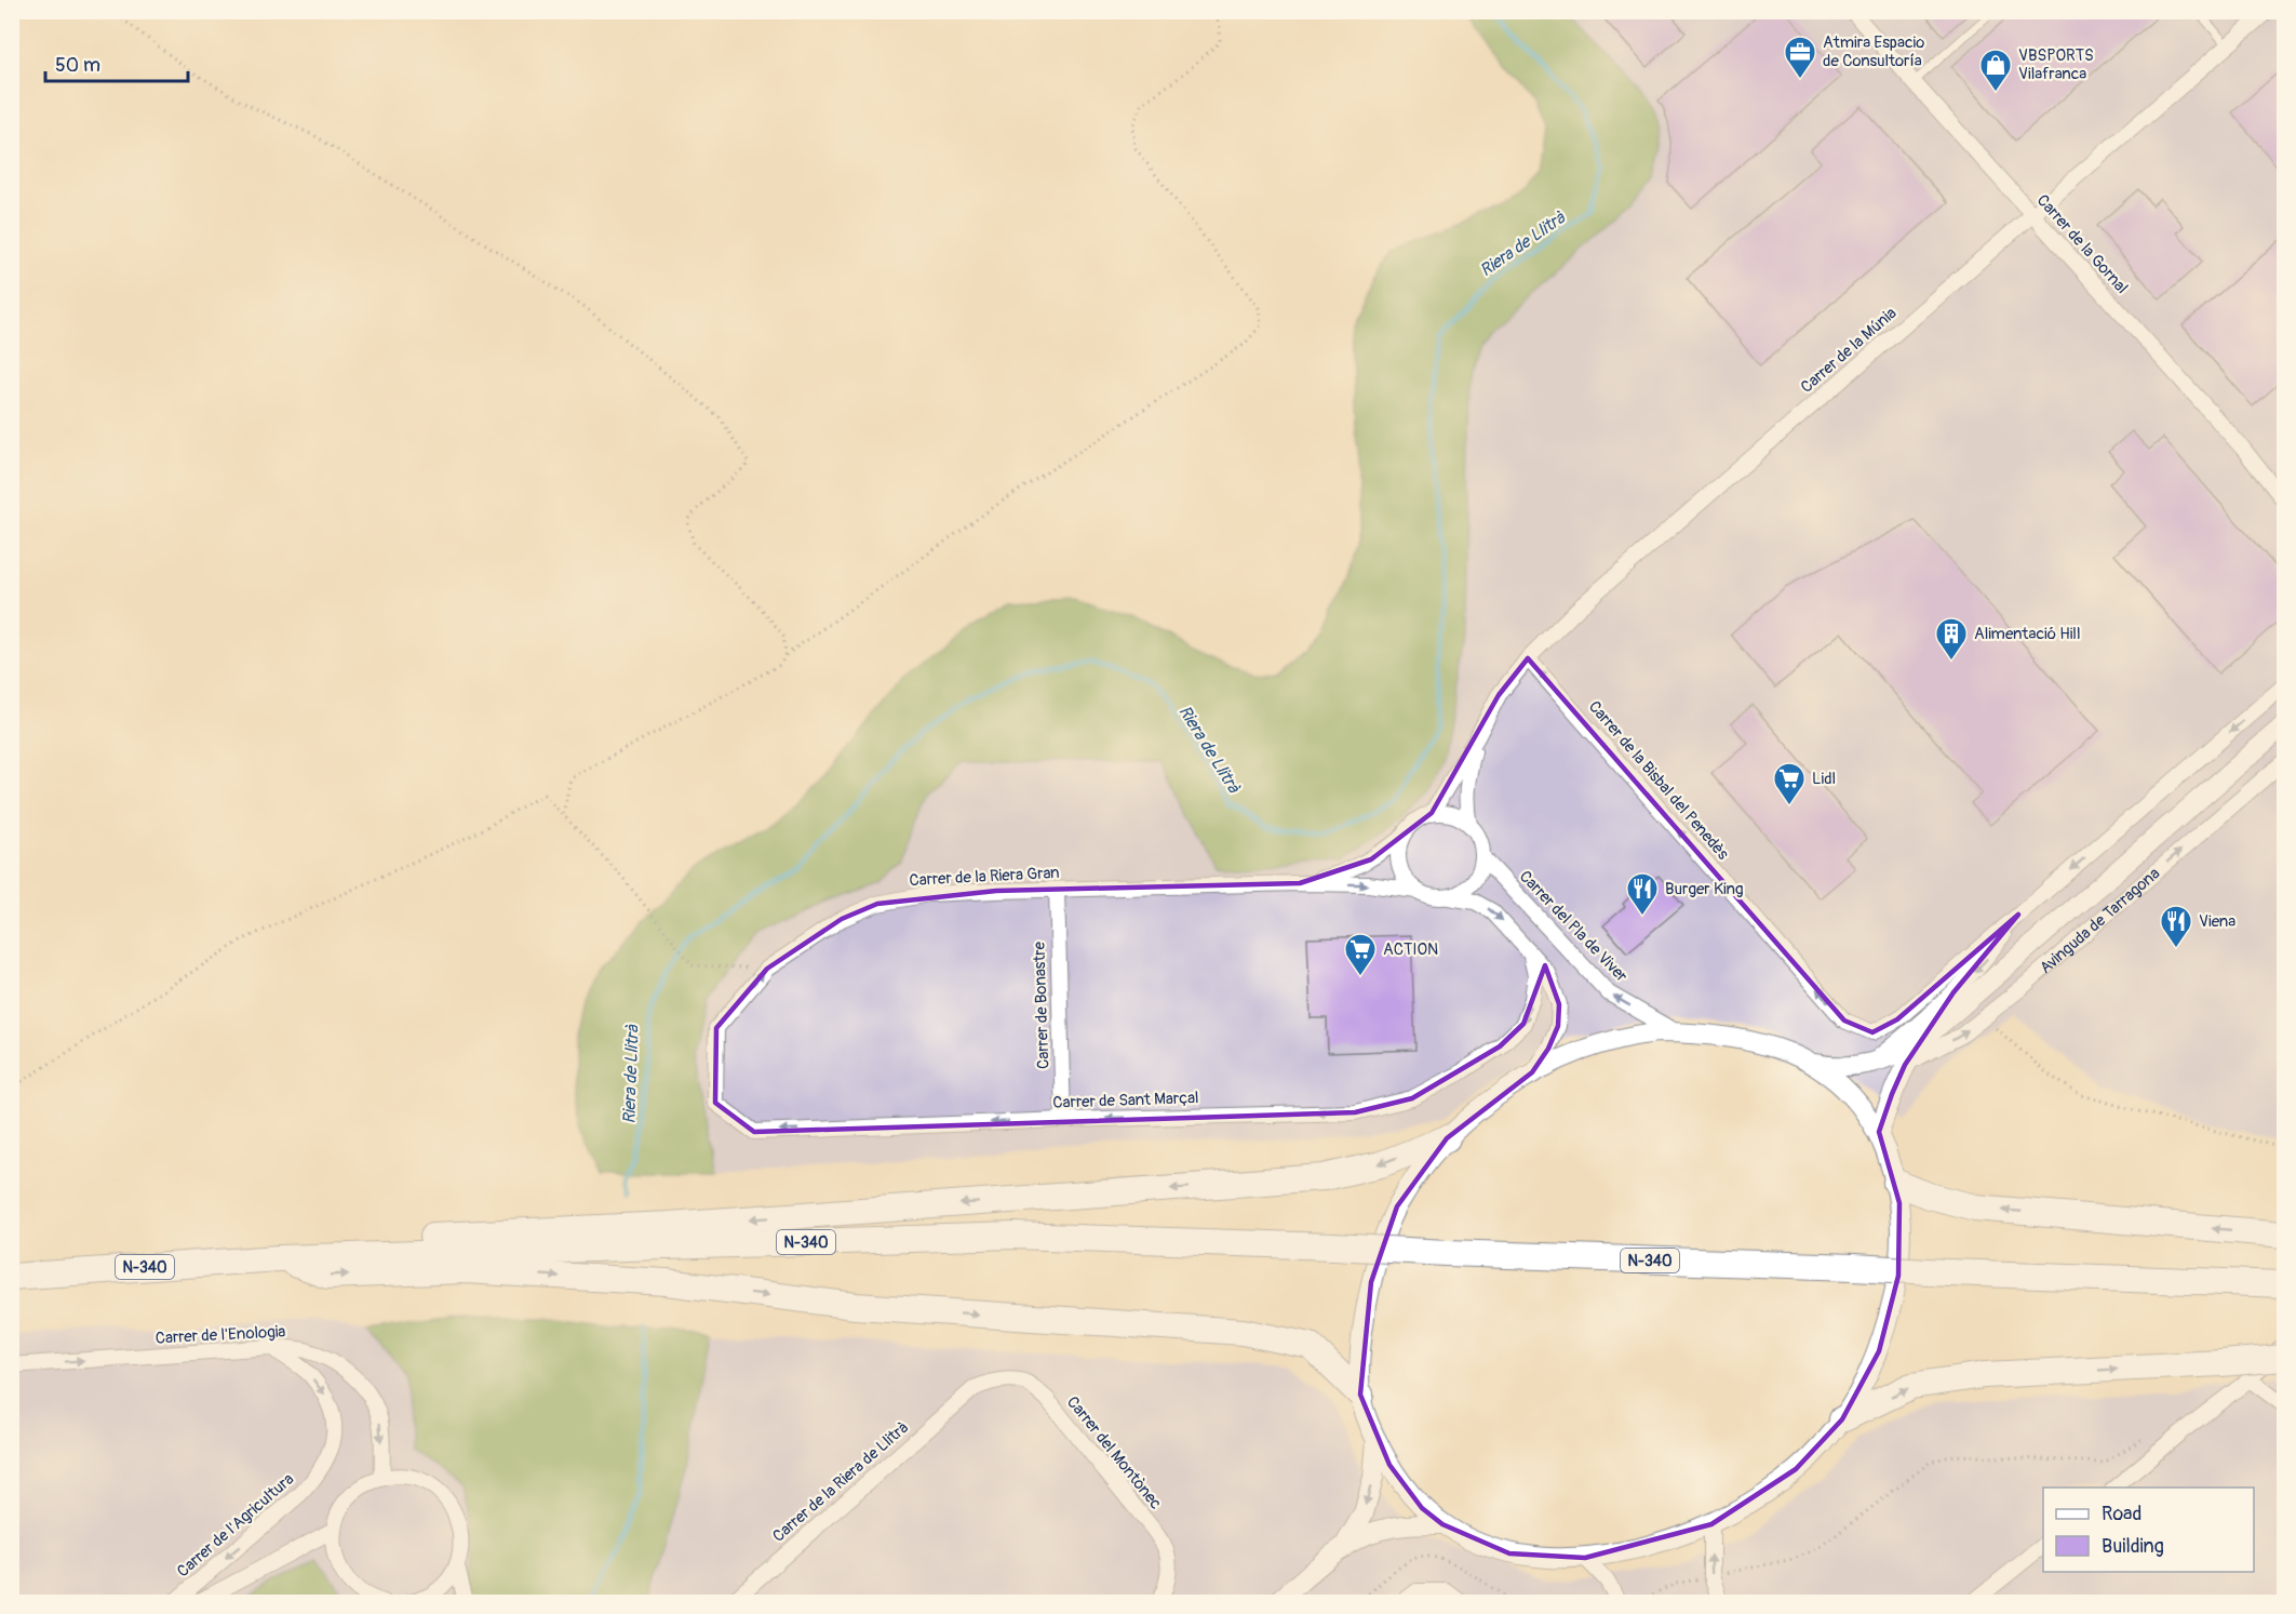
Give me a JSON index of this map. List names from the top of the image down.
{
  "streets": {
    "highway": ["N-340"],
    "street": [
      "Carrer de la Gornal",
      "Carrer de la Múnia",
      "Carrer de la Bisbal del Penedès",
      "Carrer de la Riera Gran",
      "Avinguda de Tarragona",
      "Carrer del Pla de Viver",
      "Carrer de Bonastre",
      "Carrer de Sant Marçal",
      "Carrer de l'Enologia",
      "Carrer del Montònec",
      "Carrer de la Riera de Llitrà",
      "Carrer de l'Agricultura"
    ]
  },
  "crossings": [
    ["Carrer de la Gornal", "Carrer de la Múnia"],
    ["Carrer de la Múnia", "Carrer de la Bisbal del Penedès"],
    ["Carrer de la Múnia", "Carrer de la Riera Gran"],
    ["Carrer de la Múnia", "Carrer del Pla de Viver"],
    ["Carrer de la Riera Gran", "Carrer del Pla de Viver"],
    ["Carrer de la Riera Gran", "Carrer de Bonastre"],
    ["Carrer de la Riera Gran", "Carrer de Sant Marçal"],
    ["Carrer de Bonastre", "Carrer de Sant Marçal"],
    ["Carrer de l'Enologia", "Carrer de l'Agricultura"],
    ["Carrer del Montònec", "Carrer de la Riera de Llitrà"]
  ],
  "one_way": ["Carrer de Sant Marçal", "Carrer de l'Enologia"],
  "water": ["Riera de Llitrà"],
  "places": {
    "office": ["Atmira Espacio de Consultoría"],
    "shop": ["VBSPORTS Vilafranca"],
    "building": ["Alimentació Hill"],
    "supermarket": ["Lidl", "ACTION"],
    "restaurant": ["Burger King", "Viena"]
  },
  "legend": ["Road", "Building"],
  "scale_bar": "50 m"
}
